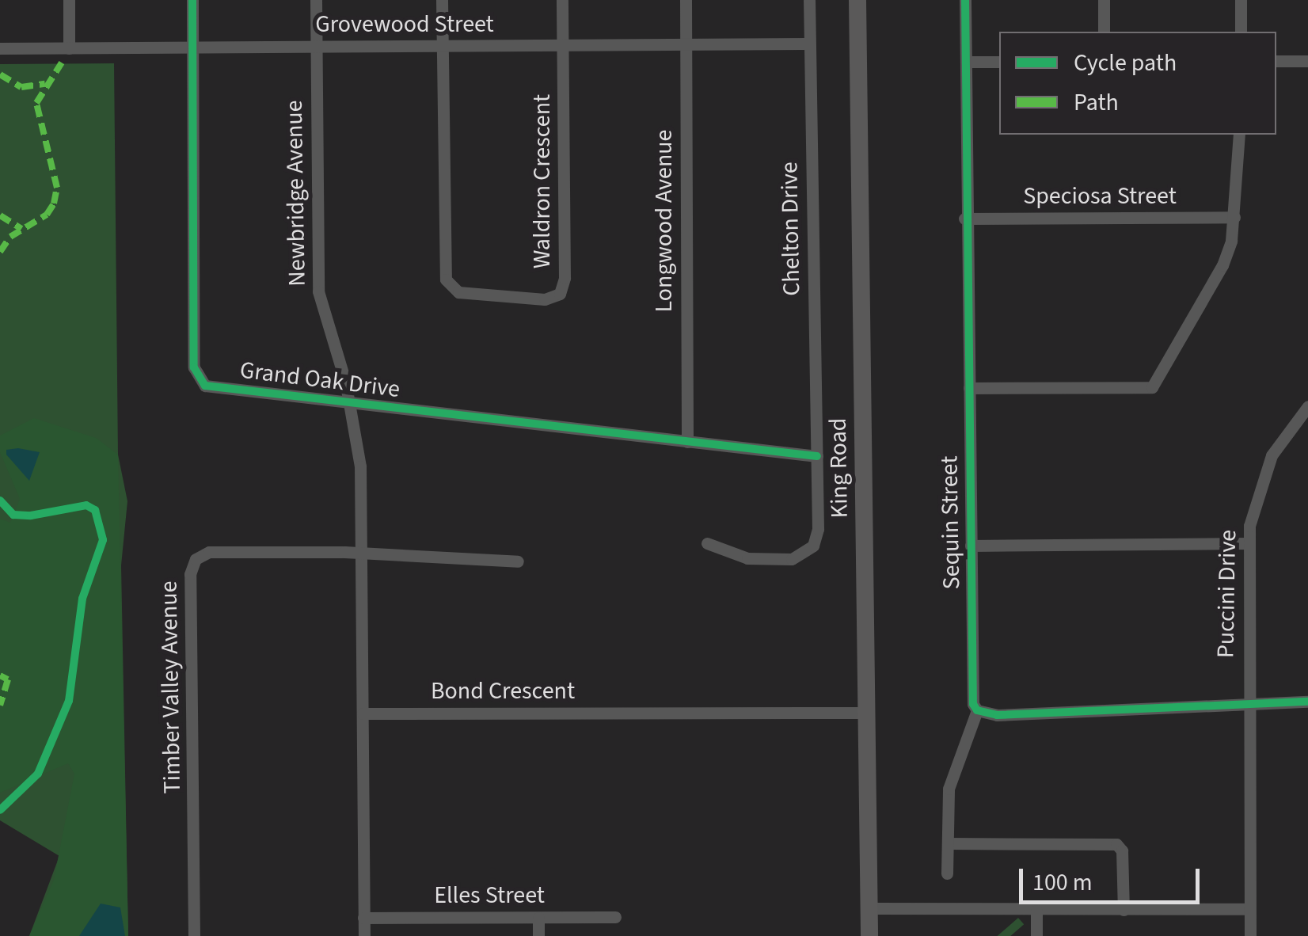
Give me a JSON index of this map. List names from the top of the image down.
{
  "streets": {
    "main road": ["King Road"],
    "street": [
      "Grovewood Street",
      "Waldron Crescent",
      "Newbridge Avenue",
      "Speciosa Street",
      "Longwood Avenue",
      "Chelton Drive",
      "Grand Oak Drive",
      "Sequin Street",
      "Puccini Drive",
      "Timber Valley Avenue",
      "Bond Crescent",
      "Elles Street"
    ]
  },
  "crossings": [
    ["Grovewood Street", "Waldron Crescent"],
    ["Grovewood Street", "Newbridge Avenue"],
    ["Grovewood Street", "Longwood Avenue"],
    ["Grovewood Street", "Chelton Drive"],
    ["Grovewood Street", "Grand Oak Drive"],
    ["Newbridge Avenue", "Grand Oak Drive"],
    ["Newbridge Avenue", "Timber Valley Avenue"],
    ["Newbridge Avenue", "Bond Crescent"],
    ["Speciosa Street", "Sequin Street"],
    ["Longwood Avenue", "Grand Oak Drive"],
    ["Chelton Drive", "Grand Oak Drive"],
    ["King Road", "Bond Crescent"]
  ],
  "legend": ["Cycle path", "Path"],
  "scale_bar": "100 m"
}
